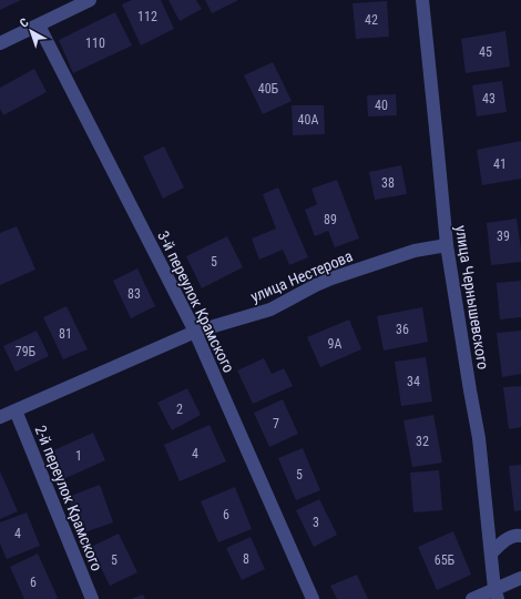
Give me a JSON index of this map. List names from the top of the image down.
{
  "streets": {
    "street": [
      "улица Нестерова",
      "улица Чернышевского",
      "3-й переулок Крамского",
      "2-й переулок Крамского"
    ]
  },
  "crossings": [
    ["улица Нестерова", "улица Чернышевского"],
    ["улица Нестерова", "3-й переулок Крамского"],
    ["улица Нестерова", "2-й переулок Крамского"]
  ],
  "house_numbers": [
    "112",
    "42",
    "110",
    "45",
    "40Б",
    "43",
    "40",
    "40А",
    "41",
    "38",
    "89",
    "39",
    "5",
    "83",
    "36",
    "81",
    "9А",
    "79Б",
    "34",
    "2",
    "7",
    "32",
    "4",
    "1",
    "5",
    "6",
    "3",
    "4",
    "8",
    "5",
    "65Б",
    "6"
  ],
  "north": "top left"
}
